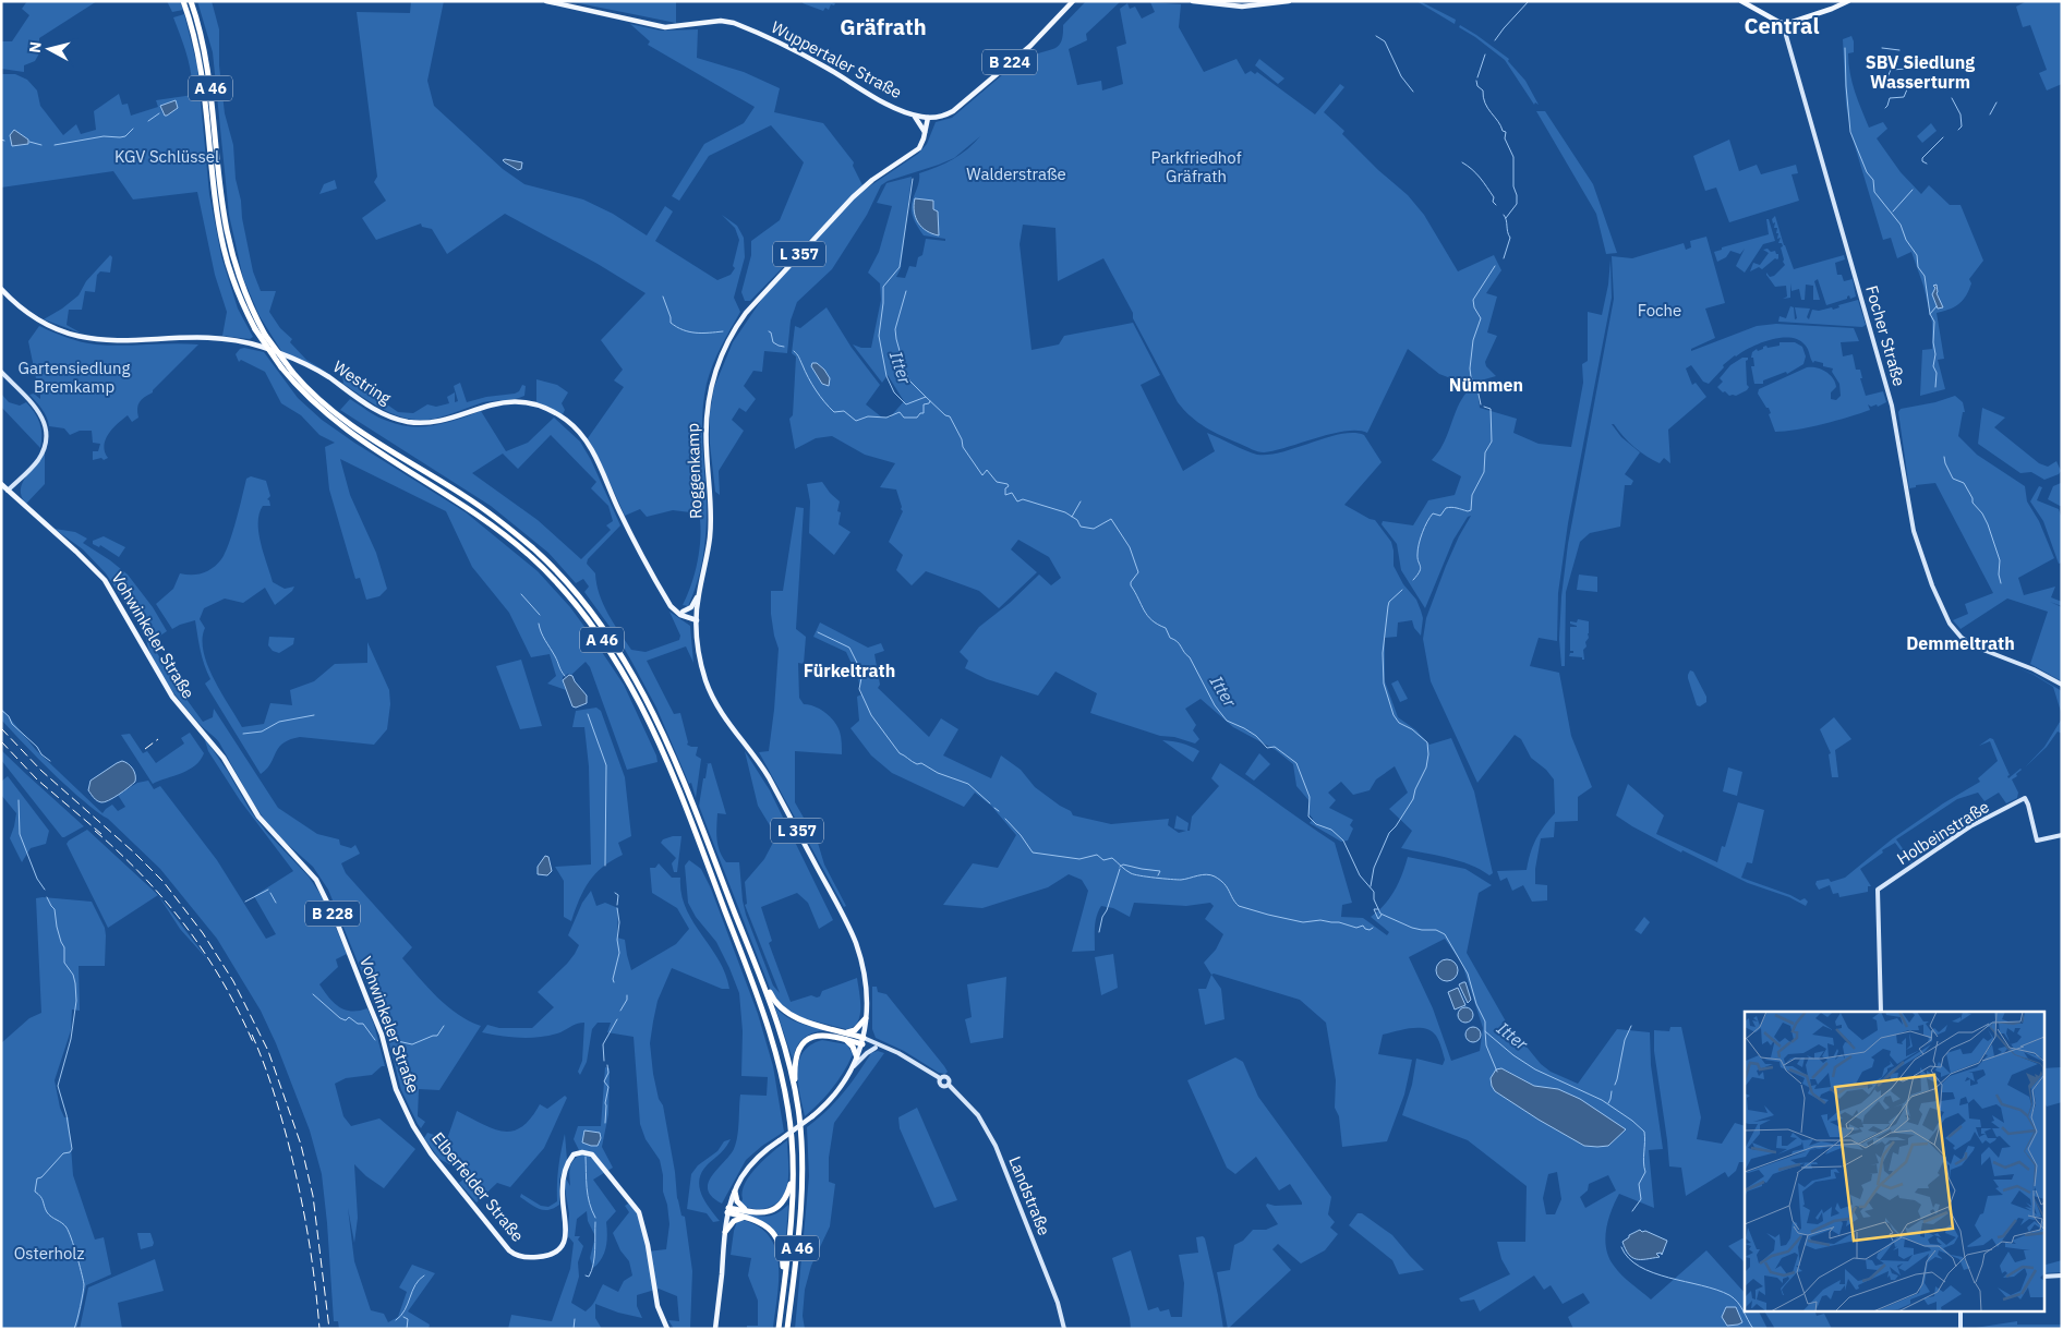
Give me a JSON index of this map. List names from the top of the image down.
{
  "streets": {
    "highway": ["A 46"],
    "main road": [
      "Wuppertaler Straße",
      "B 224",
      "L 357",
      "Focher Straße",
      "Westring",
      "Roggenkamp",
      "Vohwinkeler Straße",
      "Holbeinstraße",
      "B 228",
      "Elberfelder Straße",
      "Landstraße"
    ]
  },
  "crossings": [
    ["Wuppertaler Straße", "Roggenkamp"],
    ["L 357", "Roggenkamp"],
    ["Vohwinkeler Straße", "Elberfelder Straße"]
  ],
  "districts": [
    "Central",
    "Gräfrath",
    "SBV Siedlung Wasserturm",
    "Nümmen",
    "Demmeltrath",
    "Fürkeltrath"
  ],
  "water": ["Itter"],
  "parks": [
    "KGV Schlüssel",
    "Parkfriedhof Gräfrath",
    "Walderstraße",
    "Foche",
    "Gartensiedlung Bremkamp",
    "Osterholz"
  ],
  "north": "left"
}
